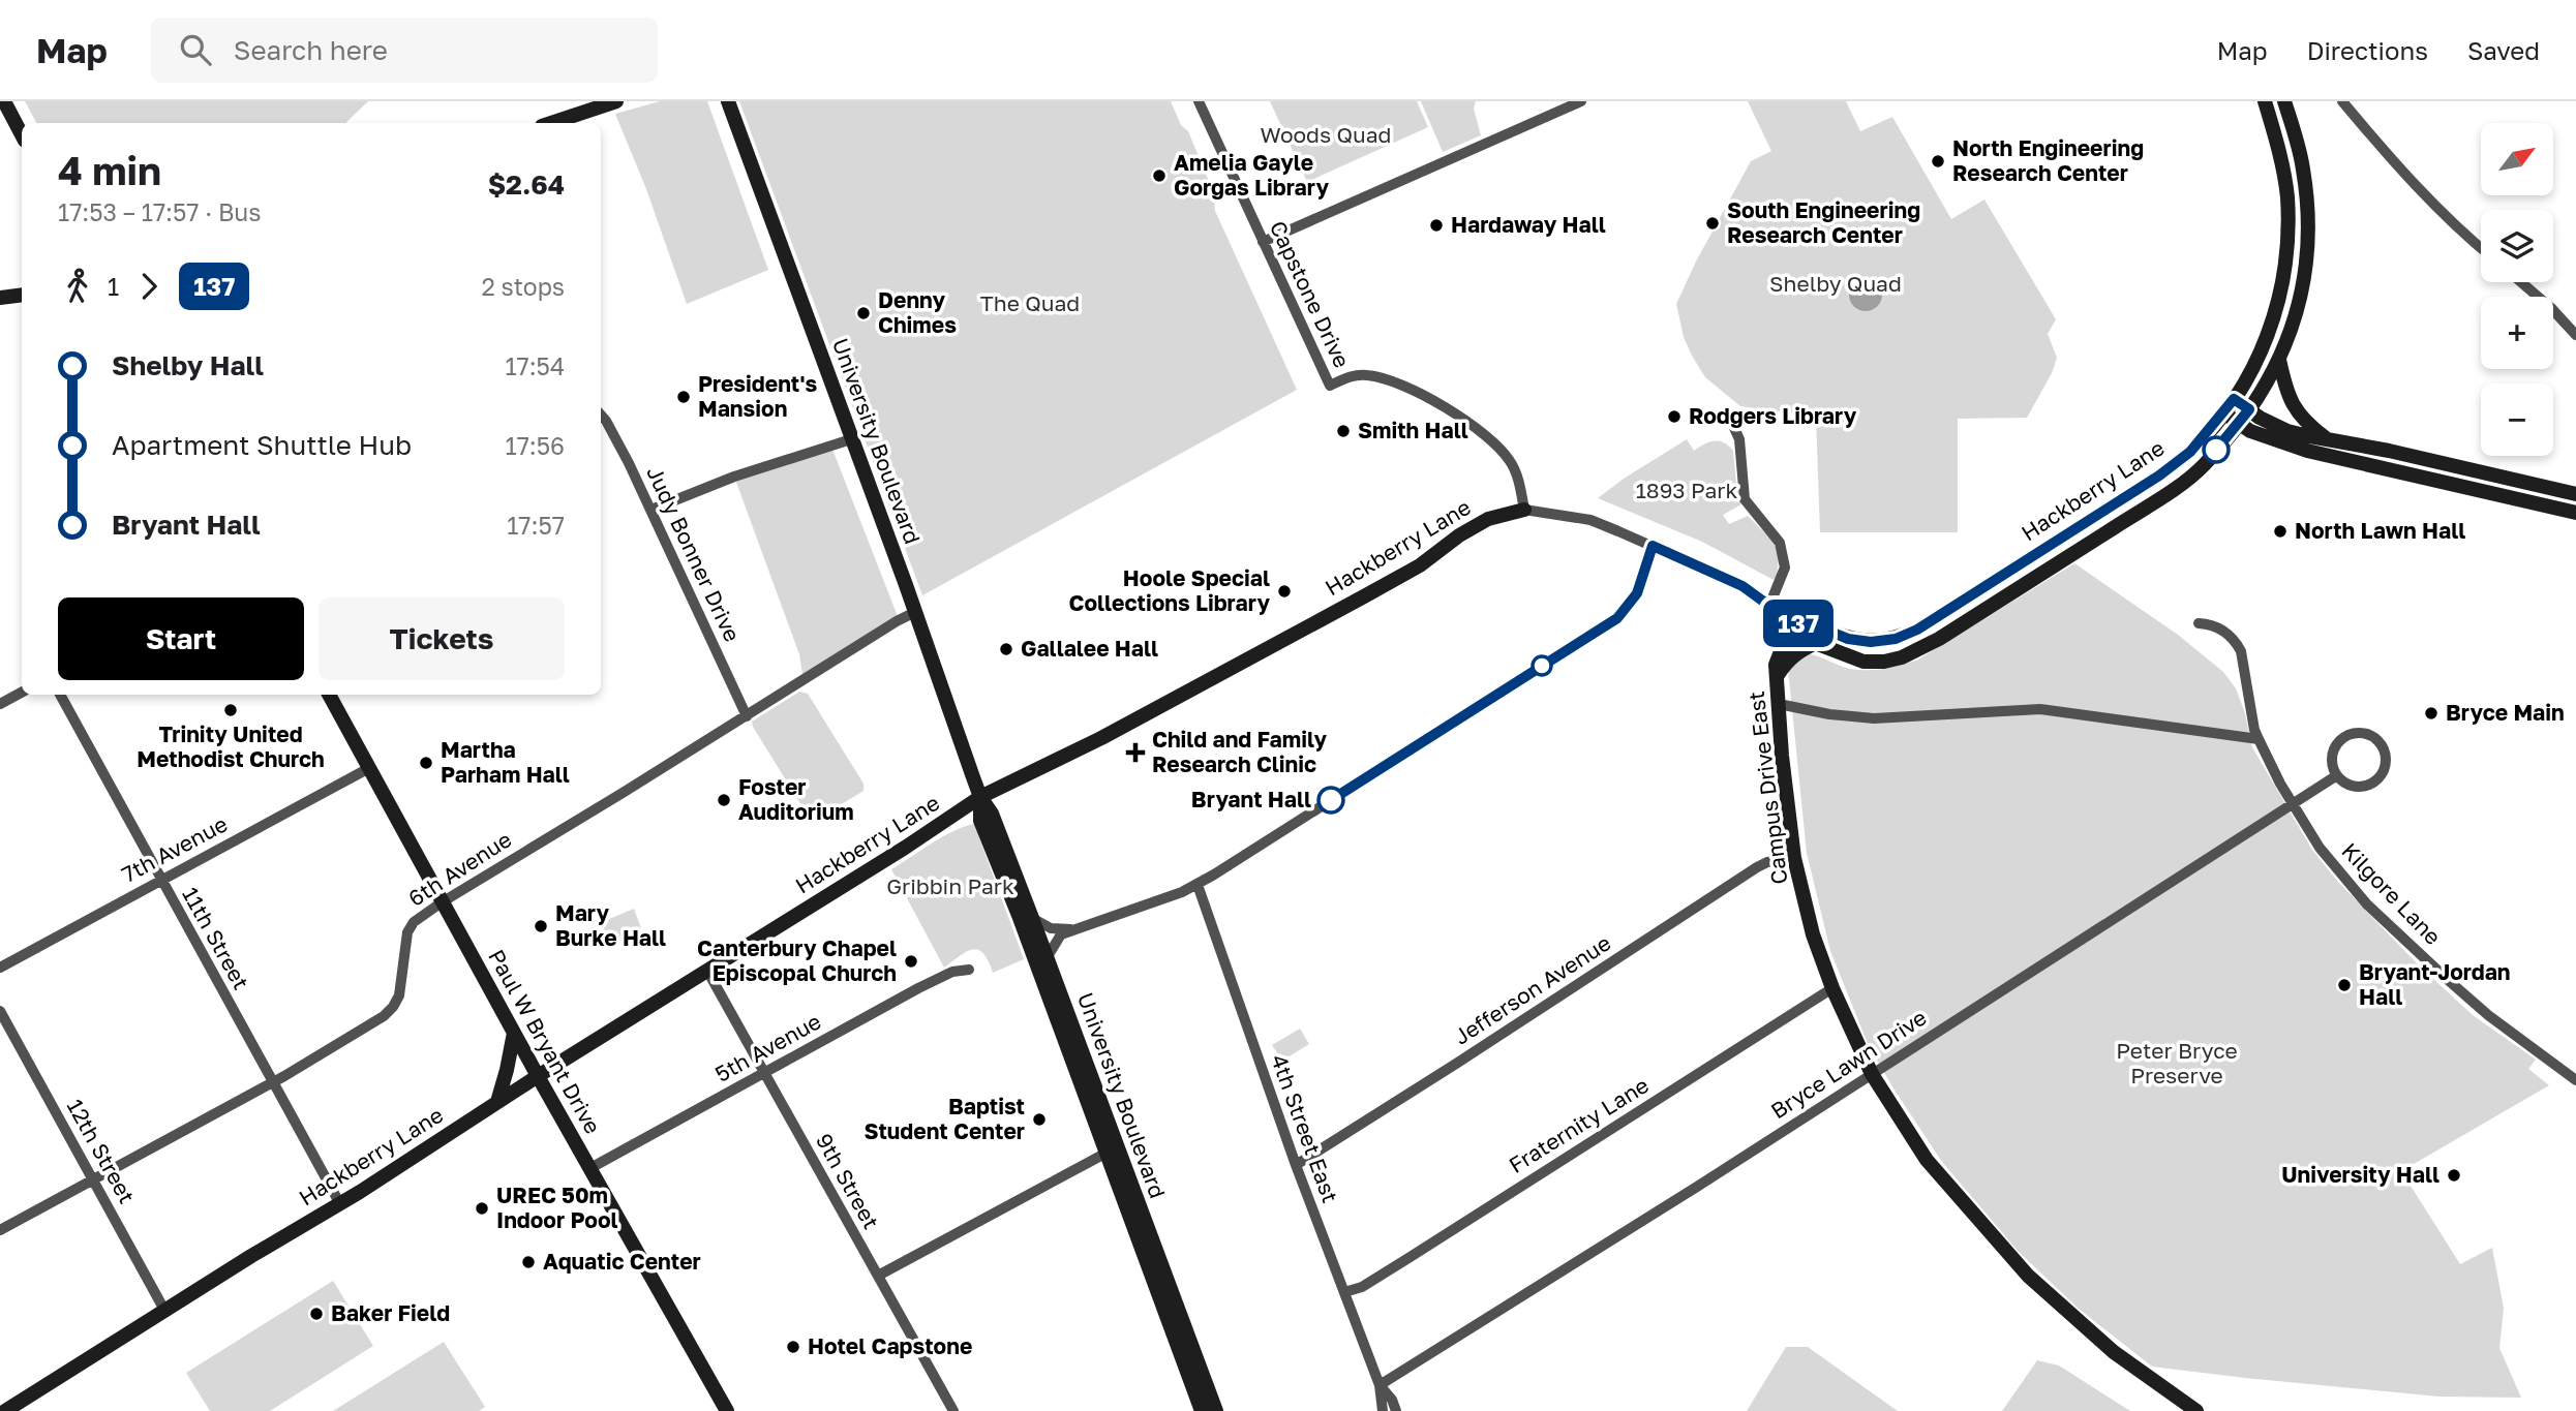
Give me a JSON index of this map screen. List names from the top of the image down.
{
  "streets": {
    "street": [
      "Capstone Drive",
      "University Boulevard",
      "Hackberry Lane",
      "Judy Bonner Drive",
      "Campus Drive East",
      "7th Avenue",
      "6th Avenue",
      "Kilgore Lane",
      "11th Street",
      "Jefferson Avenue",
      "Paul W Bryant Drive",
      "5th Avenue",
      "Bryce Lawn Drive",
      "Fraternity Lane",
      "4th Street East",
      "12th Street",
      "9th Street"
    ]
  },
  "crossings": [
    ["Capstone Drive", "Hackberry Lane"],
    ["University Boulevard", "Hackberry Lane"],
    ["University Boulevard", "6th Avenue"],
    ["Hackberry Lane", "Campus Drive East"],
    ["Hackberry Lane", "11th Street"],
    ["Hackberry Lane", "Paul W Bryant Drive"],
    ["Hackberry Lane", "12th Street"],
    ["Hackberry Lane", "9th Street"],
    ["Judy Bonner Drive", "6th Avenue"],
    ["Campus Drive East", "Jefferson Avenue"],
    ["Campus Drive East", "Bryce Lawn Drive"],
    ["Campus Drive East", "Fraternity Lane"],
    ["7th Avenue", "11th Street"],
    ["7th Avenue", "Paul W Bryant Drive"],
    ["6th Avenue", "11th Street"],
    ["6th Avenue", "Paul W Bryant Drive"],
    ["6th Avenue", "12th Street"],
    ["Kilgore Lane", "Bryce Lawn Drive"],
    ["Jefferson Avenue", "4th Street East"],
    ["Paul W Bryant Drive", "5th Avenue"],
    ["5th Avenue", "9th Street"],
    ["Bryce Lawn Drive", "4th Street East"],
    ["Fraternity Lane", "4th Street East"]
  ],
  "parks": [
    "Woods Quad",
    "Shelby Quad",
    "The Quad",
    "1893 Park",
    "Gribbin Park",
    "Peter Bryce Preserve"
  ],
  "places": {
    "other": [
      "North Engineering Research Center",
      "Amelia Gayle Gorgas Library",
      "South Engineering Research Center",
      "Hardaway Hall",
      "Denny Chimes",
      "President's Mansion",
      "Rodgers Library",
      "Smith Hall",
      "North Lawn Hall",
      "Hoole Special Collections Library",
      "Gallalee Hall",
      "Trinity United Methodist Church",
      "Bryce Main",
      "Martha Parham Hall",
      "Foster Auditorium",
      "Bryant Hall",
      "Mary Burke Hall",
      "Canterbury Chapel Episcopal Church",
      "Bryant-Jordan Hall",
      "Baptist Student Center",
      "University Hall",
      "UREC 50m Indoor Pool",
      "Aquatic Center",
      "Baker Field",
      "Hotel Capstone"
    ],
    "health": ["Child and Family Research Clinic"]
  },
  "lines": ["bus line 137"],
  "north": "top right",
  "page": {
    "header": "Map",
    "search": "Search here",
    "nav": ["Map", "Directions", "Saved"],
    "on_map": "137",
    "map_buttons": ["+", "−"],
    "heading": ["4 min", "17:53 – 17:57 · Bus", "$2.64"],
    "legs": ["1", "137", "2 stops"],
    "list": [
      {
        "name": "Shelby Hall",
        "value": "17:54"
      },
      {
        "name": "Apartment Shuttle Hub",
        "value": "17:56"
      },
      {
        "name": "Bryant Hall",
        "value": "17:57"
      }
    ],
    "buttons": ["Start", "Tickets"]
  }
}
